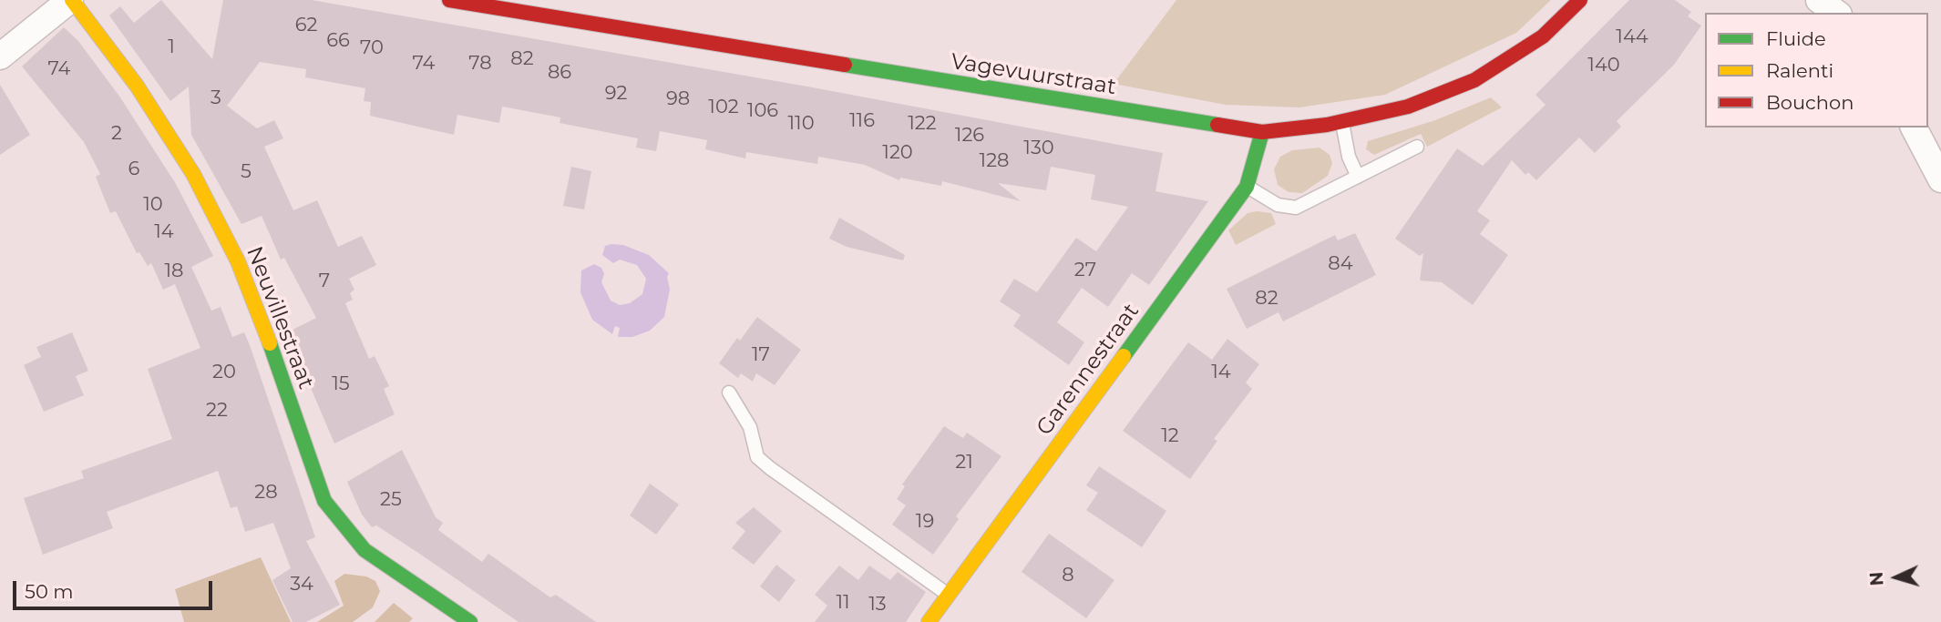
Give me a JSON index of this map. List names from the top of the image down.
{
  "streets": {
    "street": ["Vagevuurstraat", "Neuvillestraat", "Garennestraat"]
  },
  "crossings": [
    ["Vagevuurstraat", "Garennestraat"]
  ],
  "house_numbers": [
    "62",
    "144",
    "66",
    "1",
    "70",
    "82",
    "74",
    "78",
    "140",
    "74",
    "86",
    "92",
    "3",
    "98",
    "102",
    "106",
    "116",
    "110",
    "122",
    "2",
    "126",
    "130",
    "120",
    "128",
    "6",
    "5",
    "10",
    "14",
    "84",
    "27",
    "18",
    "7",
    "82",
    "17",
    "20",
    "14",
    "15",
    "22",
    "12",
    "21",
    "28",
    "25",
    "19",
    "8",
    "34",
    "11",
    "13"
  ],
  "legend": ["Fluide", "Ralenti", "Bouchon"],
  "scale_bar": "50 m",
  "north": "left"
}
